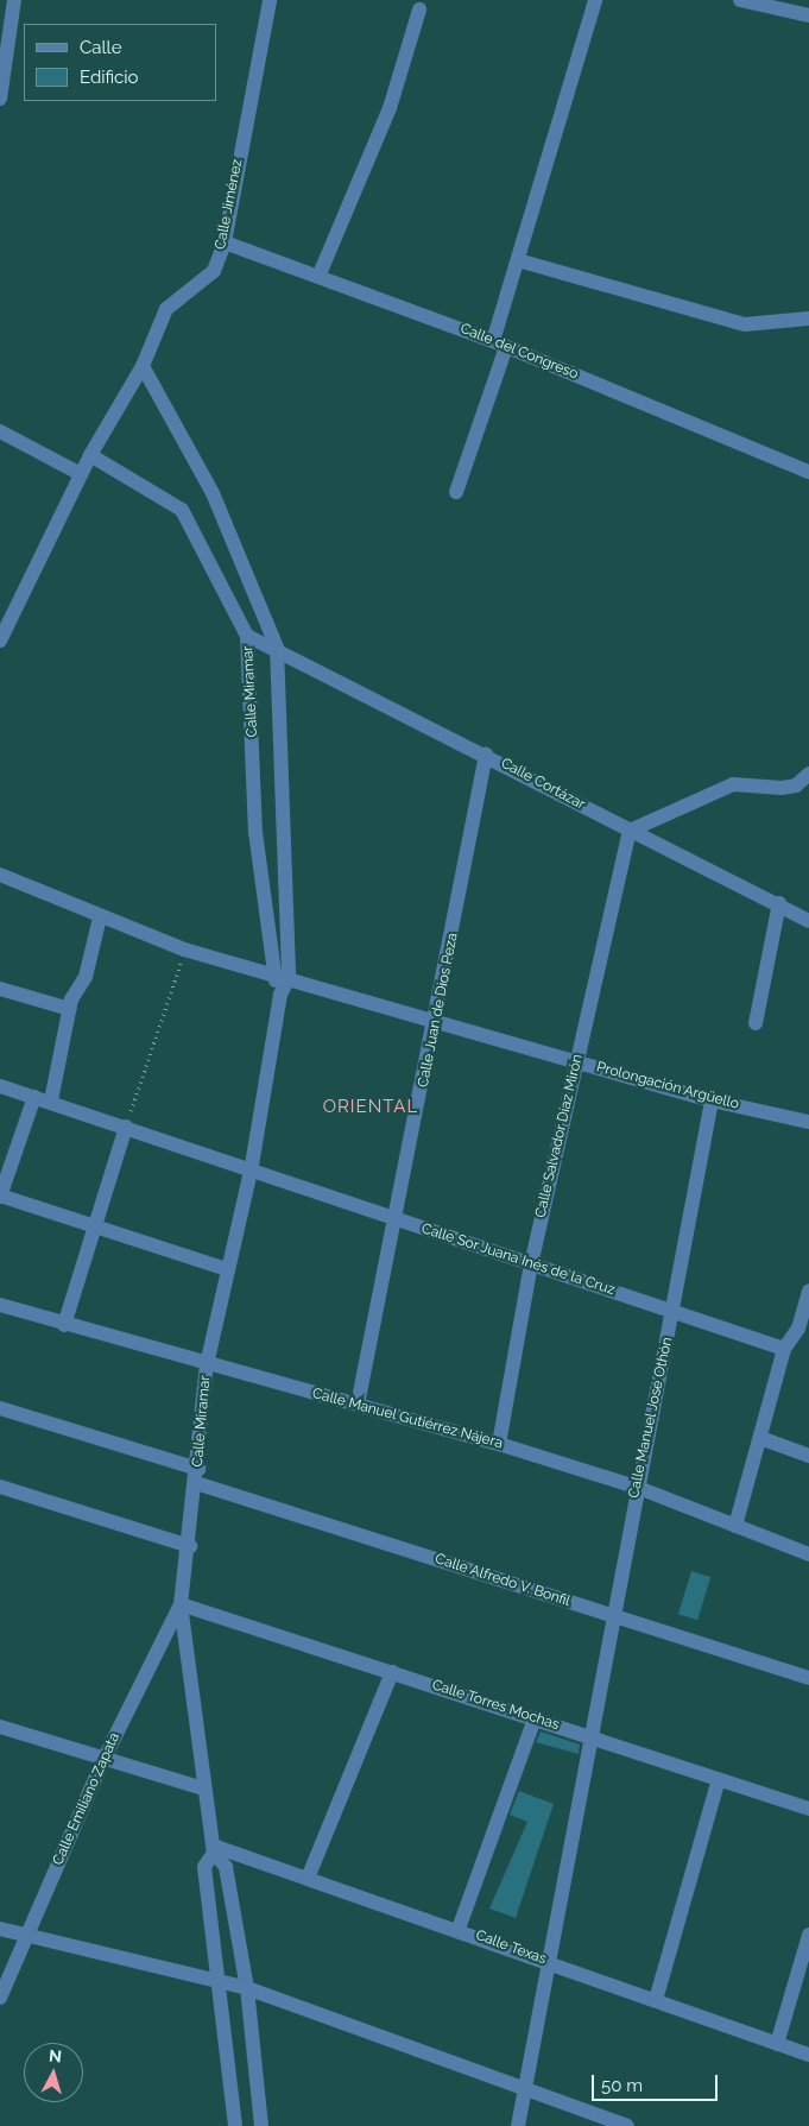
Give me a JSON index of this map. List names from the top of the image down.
{
  "streets": {
    "street": [
      "Calle Jiménez",
      "Calle del Congreso",
      "Calle Miramar",
      "Calle Cortázar",
      "Calle Juan de Dios Peza",
      "Prolongación Argüello",
      "Calle Salvador Díaz Mirón",
      "Calle Sor Juana Inés de la Cruz",
      "Calle Manuel José Othón",
      "Calle Manuel Gutiérrez Nájera",
      "Calle Alfredo V. Bonfil",
      "Calle Torres Mochas",
      "Calle Emiliano Zapata",
      "Calle Texas"
    ]
  },
  "crossings": [
    ["Calle Jiménez", "Calle del Congreso"],
    ["Calle Jiménez", "Calle Miramar"],
    ["Calle Miramar", "Calle Cortázar"],
    ["Calle Miramar", "Prolongación Argüello"],
    ["Calle Miramar", "Calle Sor Juana Inés de la Cruz"],
    ["Calle Miramar", "Calle Manuel Gutiérrez Nájera"],
    ["Calle Miramar", "Calle Alfredo V. Bonfil"],
    ["Calle Miramar", "Calle Torres Mochas"],
    ["Calle Miramar", "Calle Emiliano Zapata"],
    ["Calle Miramar", "Calle Texas"],
    ["Calle Cortázar", "Calle Juan de Dios Peza"],
    ["Calle Cortázar", "Calle Salvador Díaz Mirón"],
    ["Calle Juan de Dios Peza", "Prolongación Argüello"],
    ["Calle Juan de Dios Peza", "Calle Sor Juana Inés de la Cruz"],
    ["Calle Juan de Dios Peza", "Calle Manuel Gutiérrez Nájera"],
    ["Prolongación Argüello", "Calle Salvador Díaz Mirón"],
    ["Prolongación Argüello", "Calle Manuel José Othón"],
    ["Calle Salvador Díaz Mirón", "Calle Sor Juana Inés de la Cruz"],
    ["Calle Salvador Díaz Mirón", "Calle Manuel Gutiérrez Nájera"],
    ["Calle Sor Juana Inés de la Cruz", "Calle Manuel José Othón"],
    ["Calle Manuel José Othón", "Calle Manuel Gutiérrez Nájera"],
    ["Calle Manuel José Othón", "Calle Alfredo V. Bonfil"],
    ["Calle Manuel José Othón", "Calle Torres Mochas"],
    ["Calle Manuel José Othón", "Calle Texas"],
    ["Calle Torres Mochas", "Calle Emiliano Zapata"]
  ],
  "districts": ["ORIENTAL"],
  "legend": ["Calle", "Edificio"],
  "scale_bar": "50 m",
  "north": "top"
}
